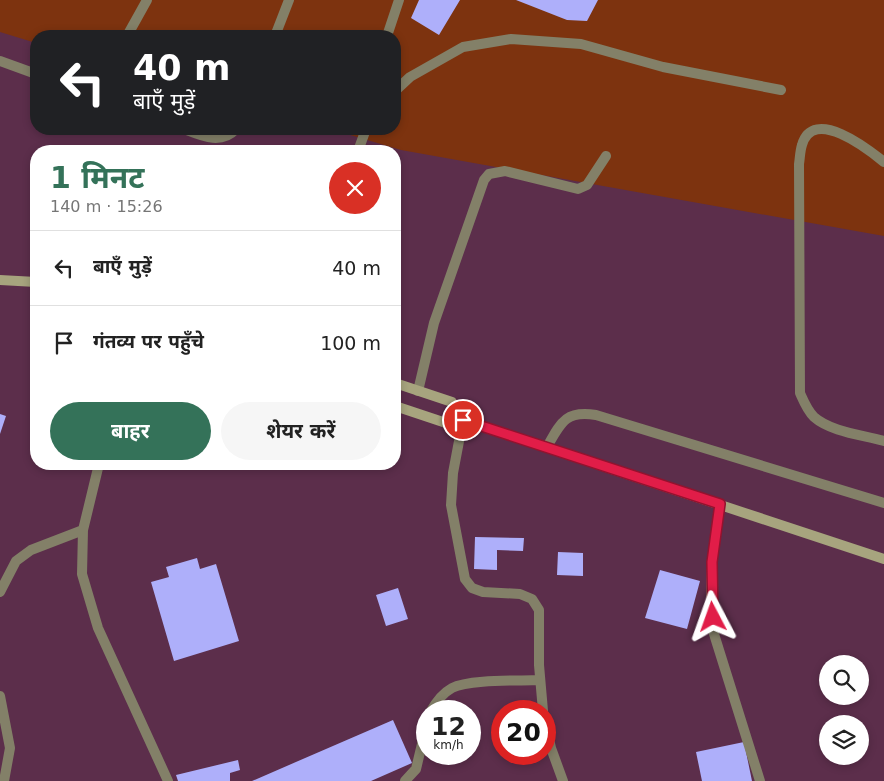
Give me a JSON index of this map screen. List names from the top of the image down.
{
  "page": {
    "turn": ["40 m", "बाएँ मुड़ें"],
    "heading": ["1 मिनट", "140 m · 15:26"],
    "list": [
      {
        "name": "बाएँ मुड़ें",
        "value": "40 m"
      },
      {
        "name": "गंतव्य पर पहुँचे",
        "value": "100 m"
      }
    ],
    "buttons": ["बाहर", "शेयर करें"],
    "speed": "12 km/h",
    "limit": "20"
  }
}
